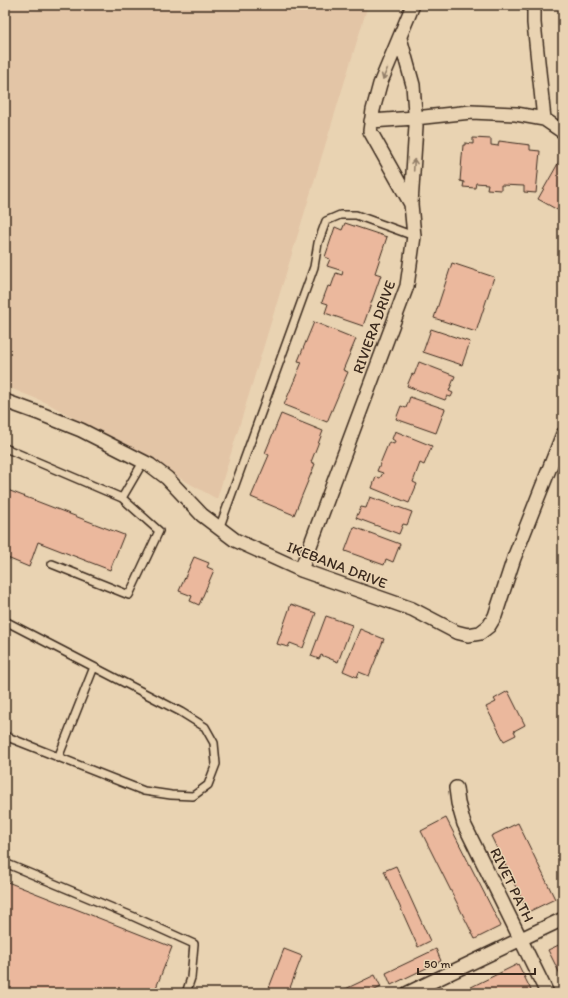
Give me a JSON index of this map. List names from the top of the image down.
{
  "streets": {
    "street": ["RIVIERA DRIVE", "IKEBANA DRIVE", "RIVET PATH"]
  },
  "crossings": [
    ["RIVIERA DRIVE", "IKEBANA DRIVE"]
  ],
  "scale_bar": "50 m"
}
